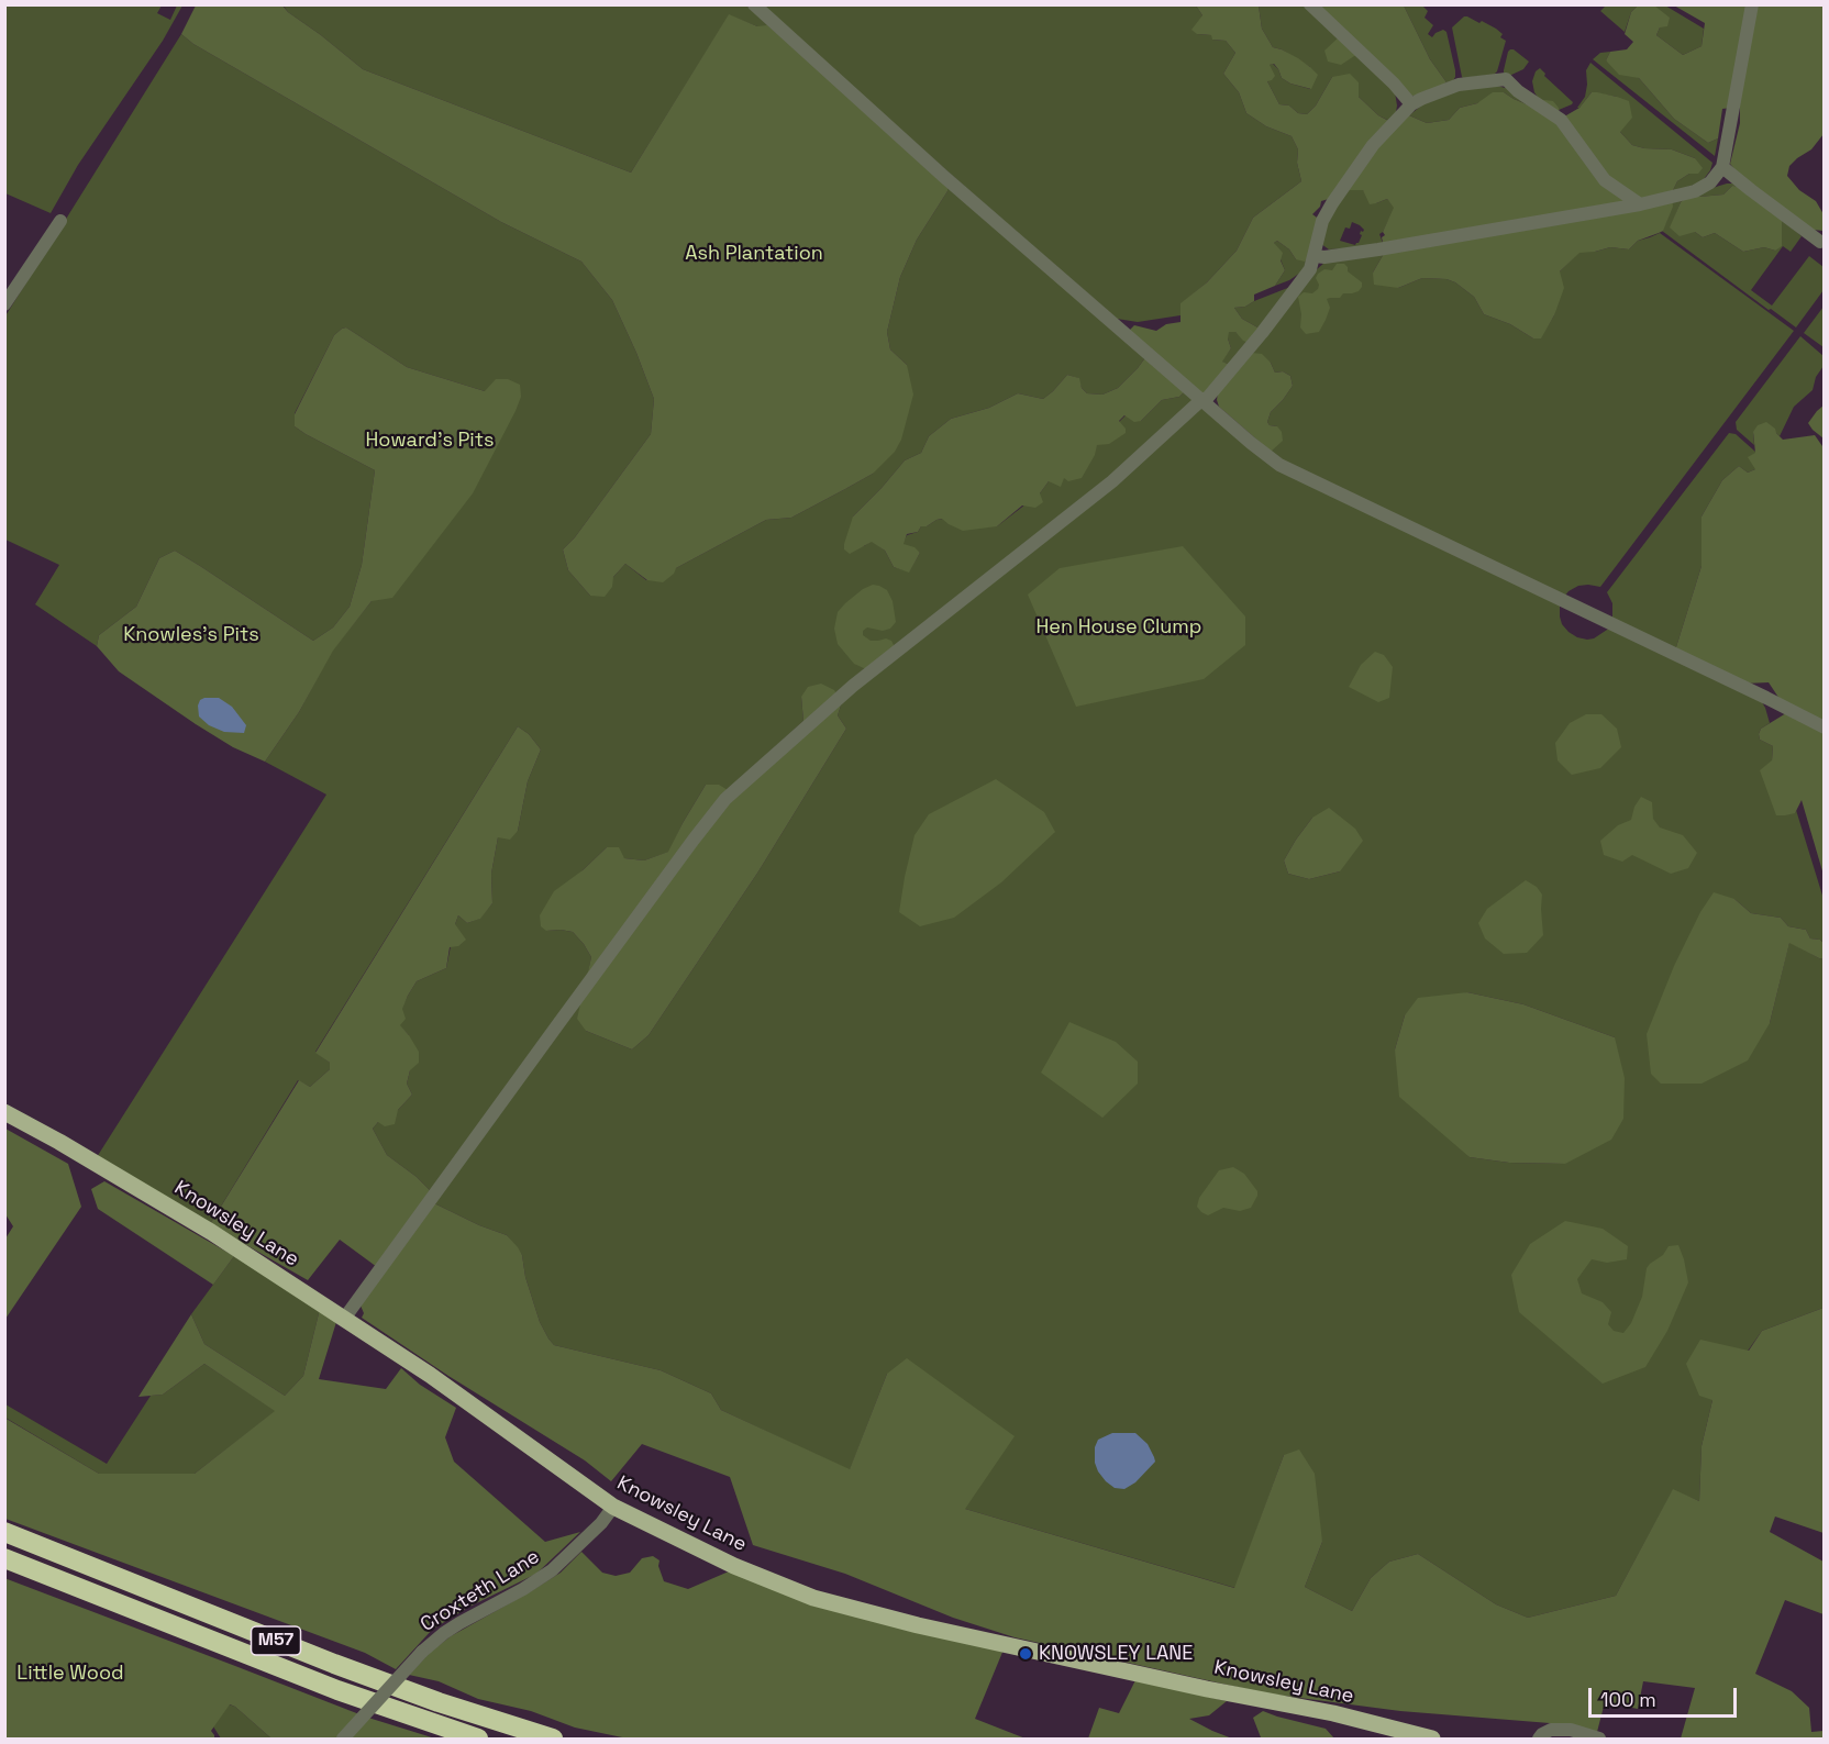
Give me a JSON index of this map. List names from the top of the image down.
{
  "streets": {
    "highway": ["M57"],
    "main road": ["Knowsley Lane"],
    "street": ["Croxteth Lane"]
  },
  "crossings": [
    ["Knowsley Lane", "Croxteth Lane"]
  ],
  "parks": [
    "Ash Plantation",
    "Howard's Pits",
    "Hen House Clump",
    "Knowles's Pits",
    "Little Wood"
  ],
  "places": ["KNOWSLEY LANE"],
  "scale_bar": "100 m"
}
